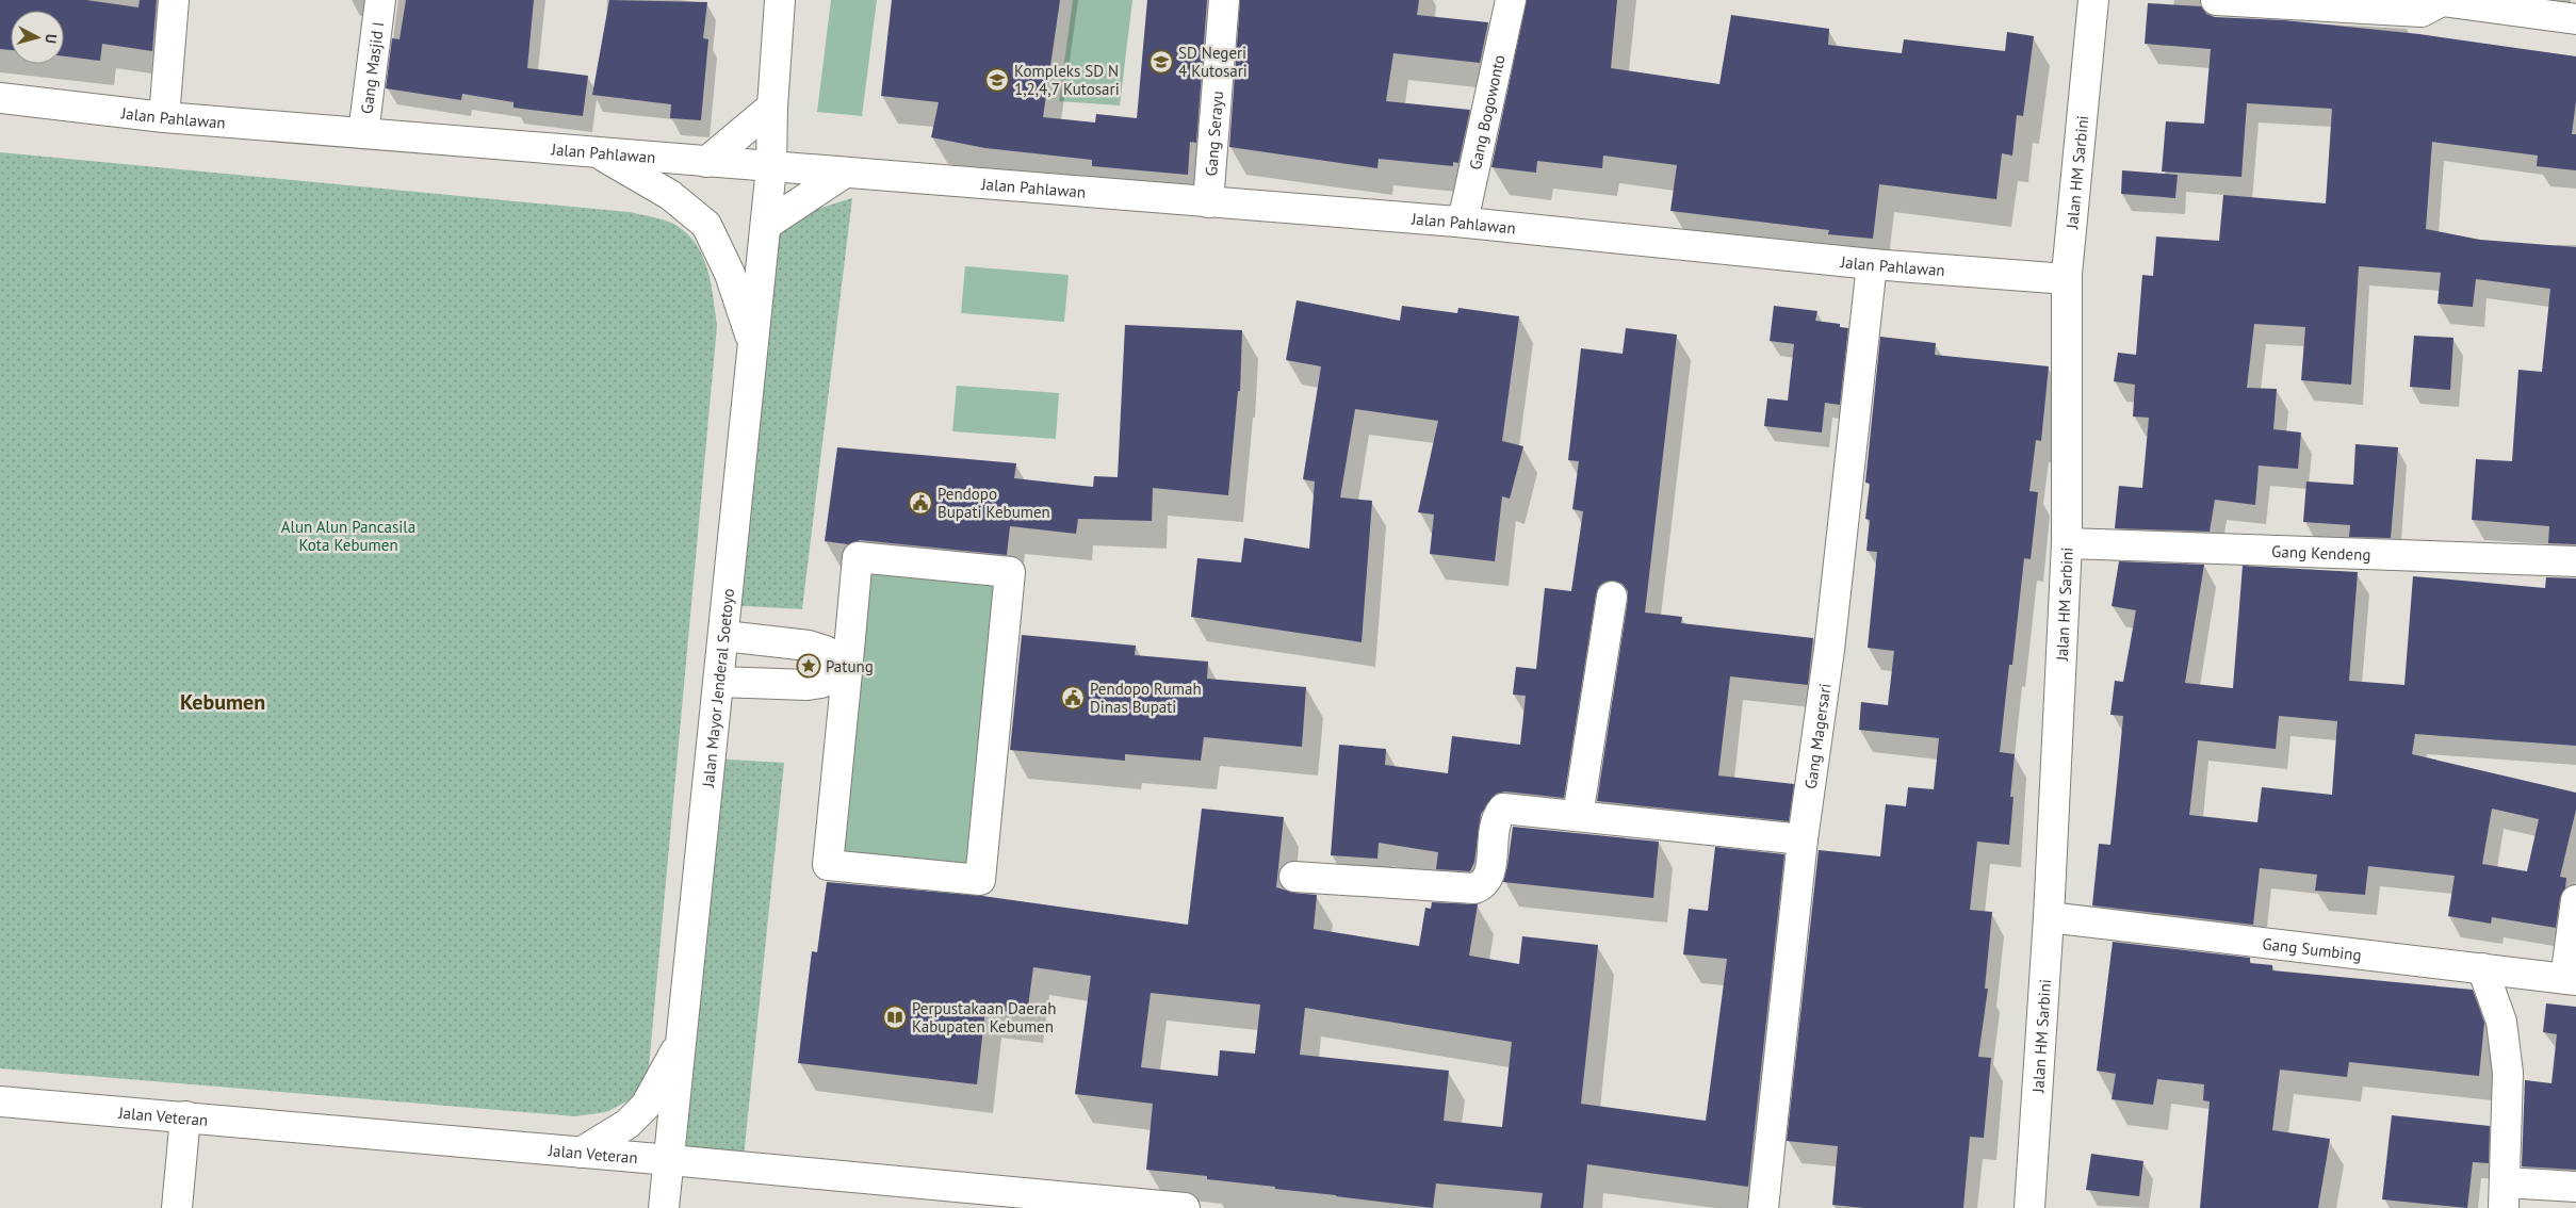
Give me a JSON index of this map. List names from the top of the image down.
{
  "streets": {
    "street": [
      "Gang Masjid I",
      "Gang Bogowonto",
      "Jalan Pahlawan",
      "Gang Serayu",
      "Jalan HM Sarbini",
      "Gang Kendeng",
      "Jalan Mayor Jenderal Soetoyo",
      "Gang Magersari",
      "Gang Sumbing",
      "Jalan Veteran"
    ]
  },
  "crossings": [
    ["Gang Masjid I", "Jalan Pahlawan"],
    ["Gang Bogowonto", "Jalan Pahlawan"],
    ["Jalan Pahlawan", "Gang Serayu"],
    ["Jalan Pahlawan", "Jalan HM Sarbini"],
    ["Jalan Pahlawan", "Jalan Mayor Jenderal Soetoyo"],
    ["Jalan Pahlawan", "Gang Magersari"],
    ["Jalan HM Sarbini", "Gang Kendeng"],
    ["Jalan HM Sarbini", "Gang Sumbing"],
    ["Jalan Mayor Jenderal Soetoyo", "Jalan Veteran"]
  ],
  "districts": ["Kebumen"],
  "parks": ["Alun Alun Pancasila Kota Kebumen"],
  "places": {
    "school or university": ["SD Negeri 4 Kutosari", "Kompleks SD N 1,2,4,7 Kutosari"],
    "public building": ["Pendopo Bupati Kebumen", "Pendopo Rumah Dinas Bupati"],
    "place": ["Patung"],
    "library": ["Perpustakaan Daerah Kabupaten Kebumen"]
  },
  "north": "right"
}
